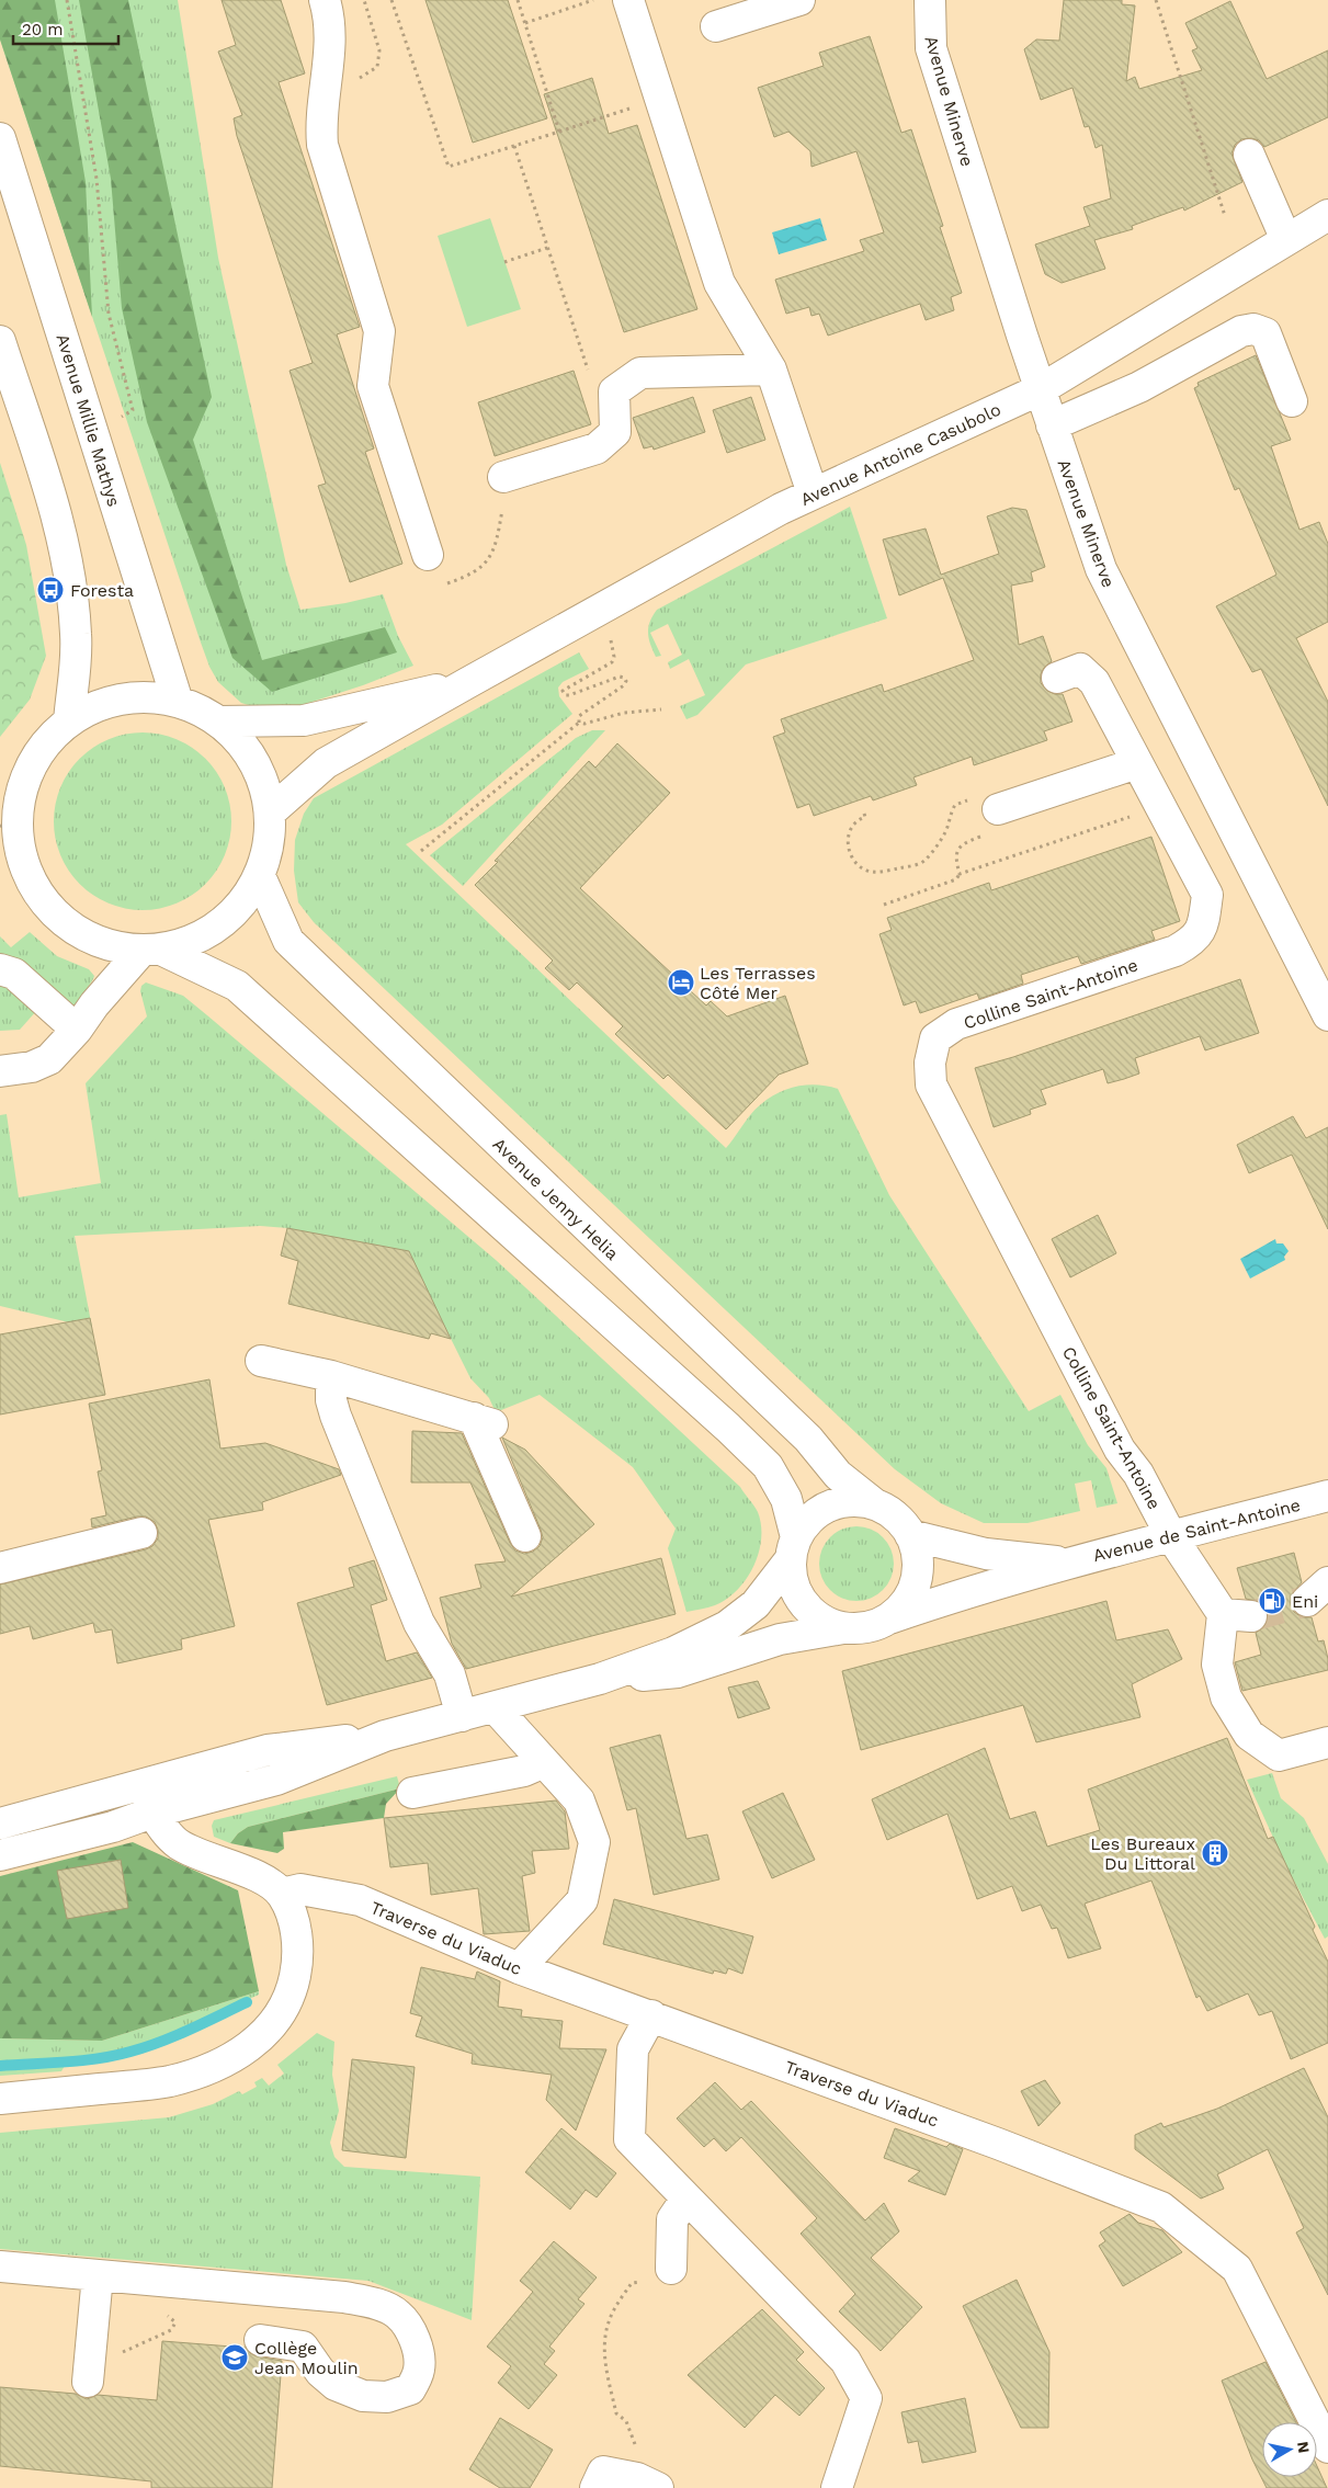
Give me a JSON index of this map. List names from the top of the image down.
{
  "streets": {
    "street": [
      "Avenue Minerve",
      "Avenue Millie Mathys",
      "Avenue Antoine Casubolo",
      "Colline Saint-Antoine",
      "Avenue Jenny Helia",
      "Avenue de Saint-Antoine",
      "Traverse du Viaduc"
    ]
  },
  "crossings": [
    ["Avenue Minerve", "Avenue Antoine Casubolo"],
    ["Colline Saint-Antoine", "Avenue de Saint-Antoine"],
    ["Avenue Jenny Helia", "Avenue de Saint-Antoine"]
  ],
  "places": {
    "bus stop": ["Foresta"],
    "hotel": ["Les Terrasses Côté Mer"],
    "fuel station": ["Eni"],
    "building": ["Les Bureaux Du Littoral"],
    "school or university": ["Collège Jean Moulin"]
  },
  "scale_bar": "20 m",
  "north": "right"
}
